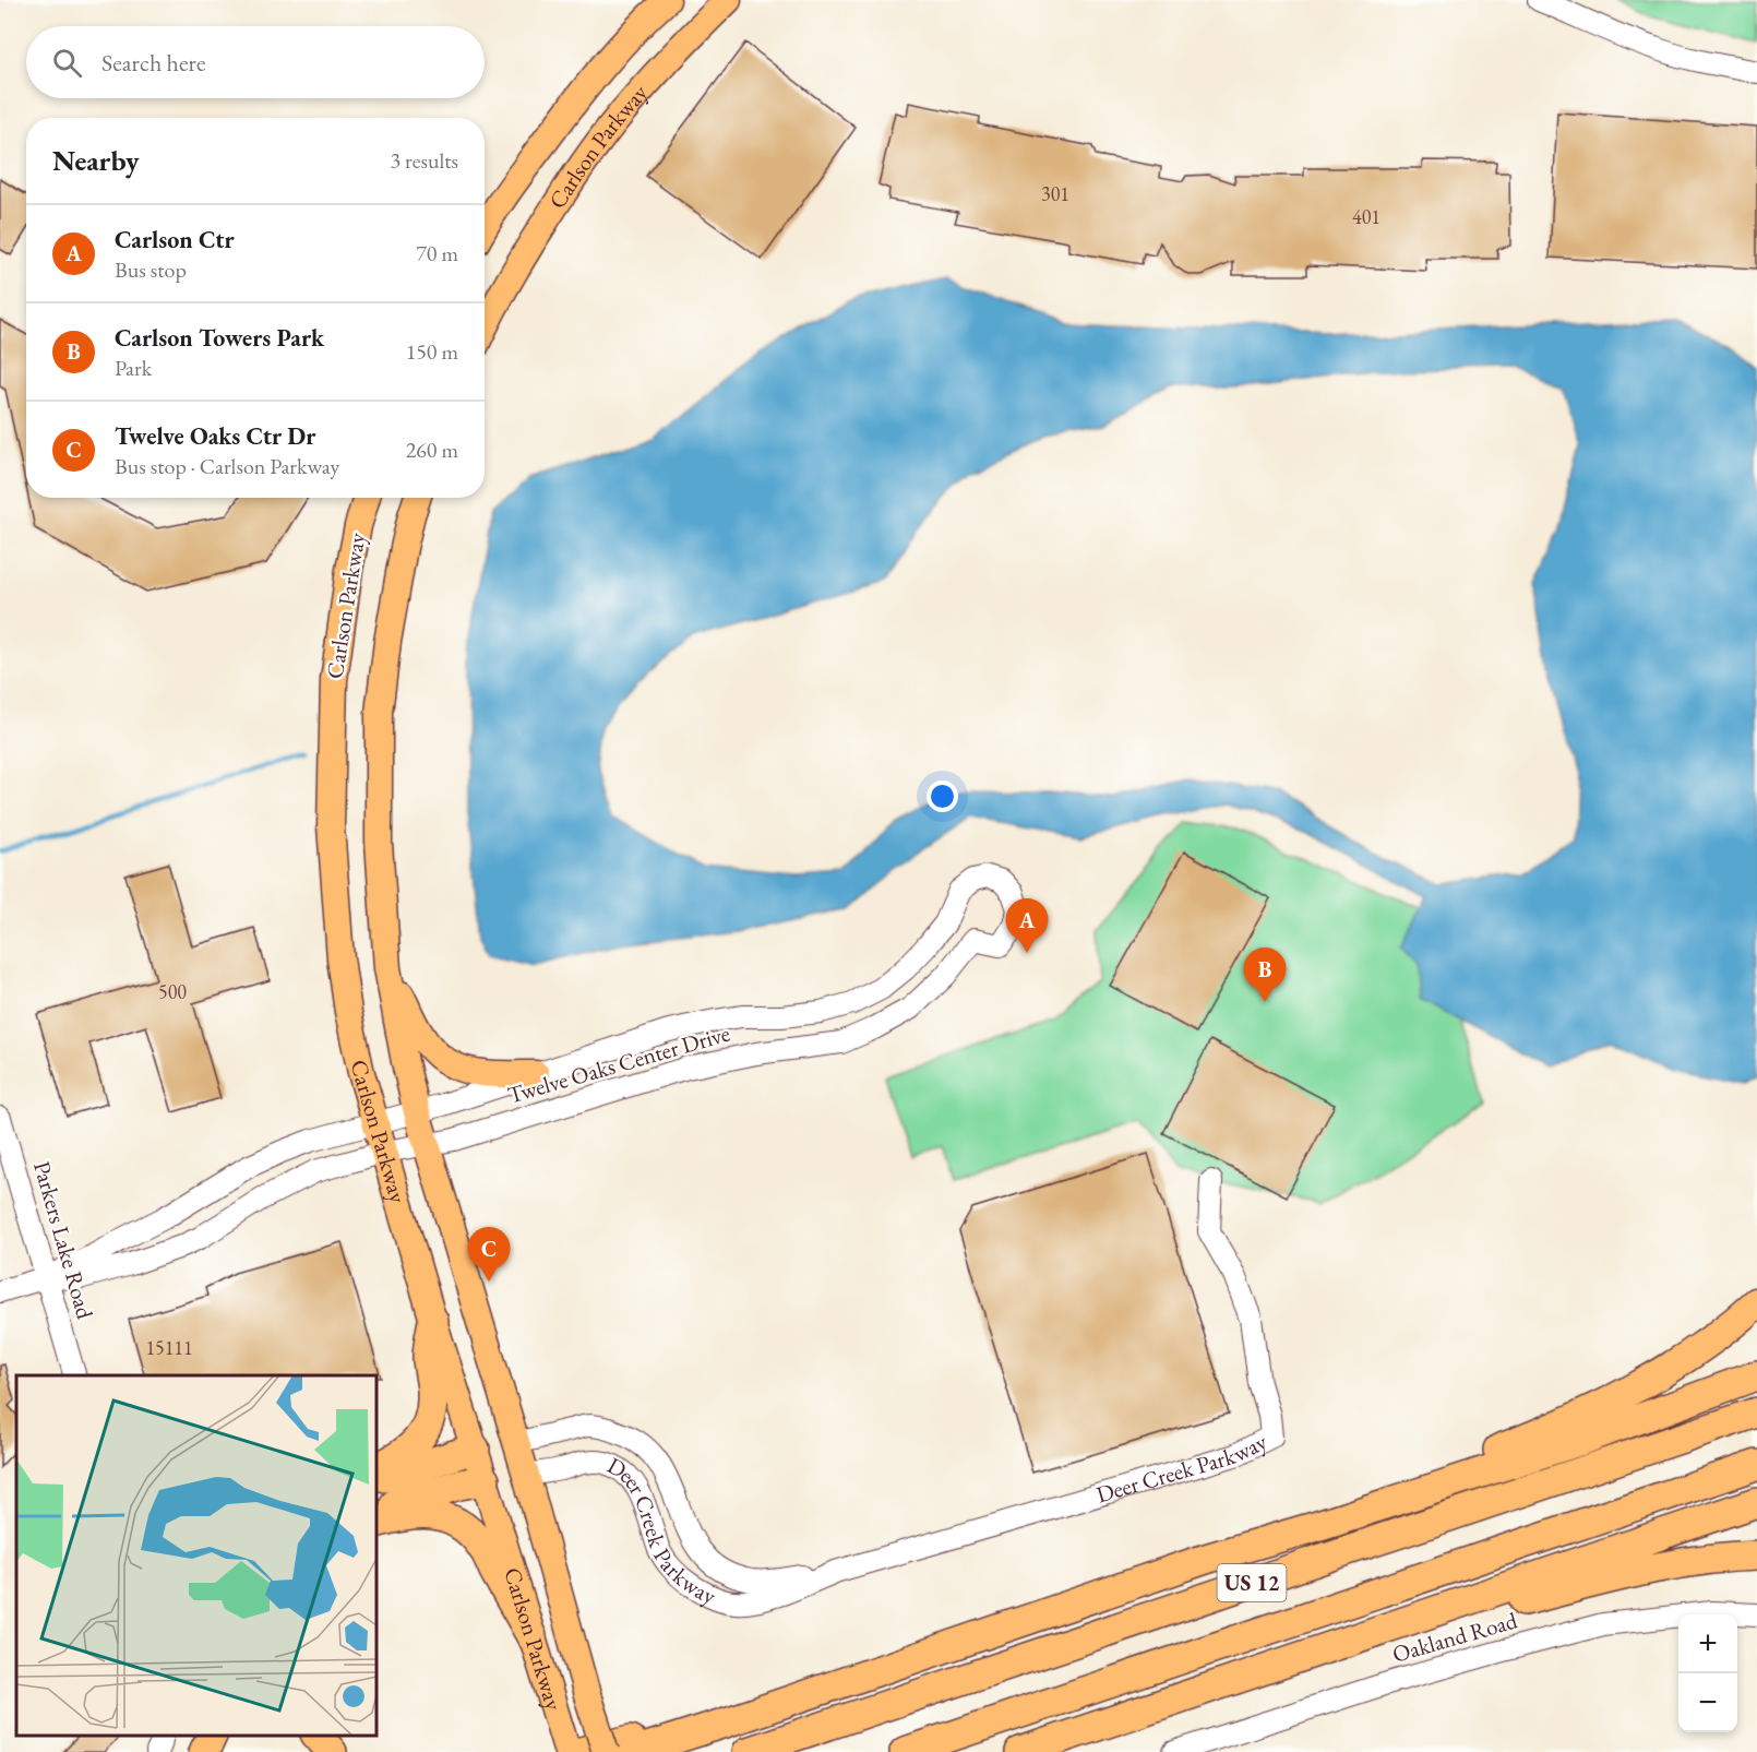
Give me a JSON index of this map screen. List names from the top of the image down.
{
  "streets": {
    "highway": ["US 12"],
    "main road": ["Carlson Parkway", "Deer Creek Parkway"],
    "street": ["Twelve Oaks Center Drive", "Parkers Lake Road", "Oakland Road"]
  },
  "crossings": [
    ["Carlson Parkway", "Twelve Oaks Center Drive"],
    ["Carlson Parkway", "Deer Creek Parkway"],
    ["Twelve Oaks Center Drive", "Parkers Lake Road"]
  ],
  "house_numbers": [
    "301",
    "401",
    "500",
    "15111"
  ],
  "page": {
    "search": "Search here",
    "heading": ["Nearby", "3 results"],
    "list": [
      {
        "mark": "A",
        "name": "Carlson Ctr",
        "note": "Bus stop",
        "value": "70 m"
      },
      {
        "mark": "B",
        "name": "Carlson Towers Park",
        "note": "Park",
        "value": "150 m"
      },
      {
        "mark": "C",
        "name": "Twelve Oaks Ctr Dr",
        "note": "Bus stop · Carlson Parkway",
        "value": "260 m"
      }
    ],
    "pins": ["A", "B", "C"],
    "map_buttons": ["+", "−"]
  }
}
